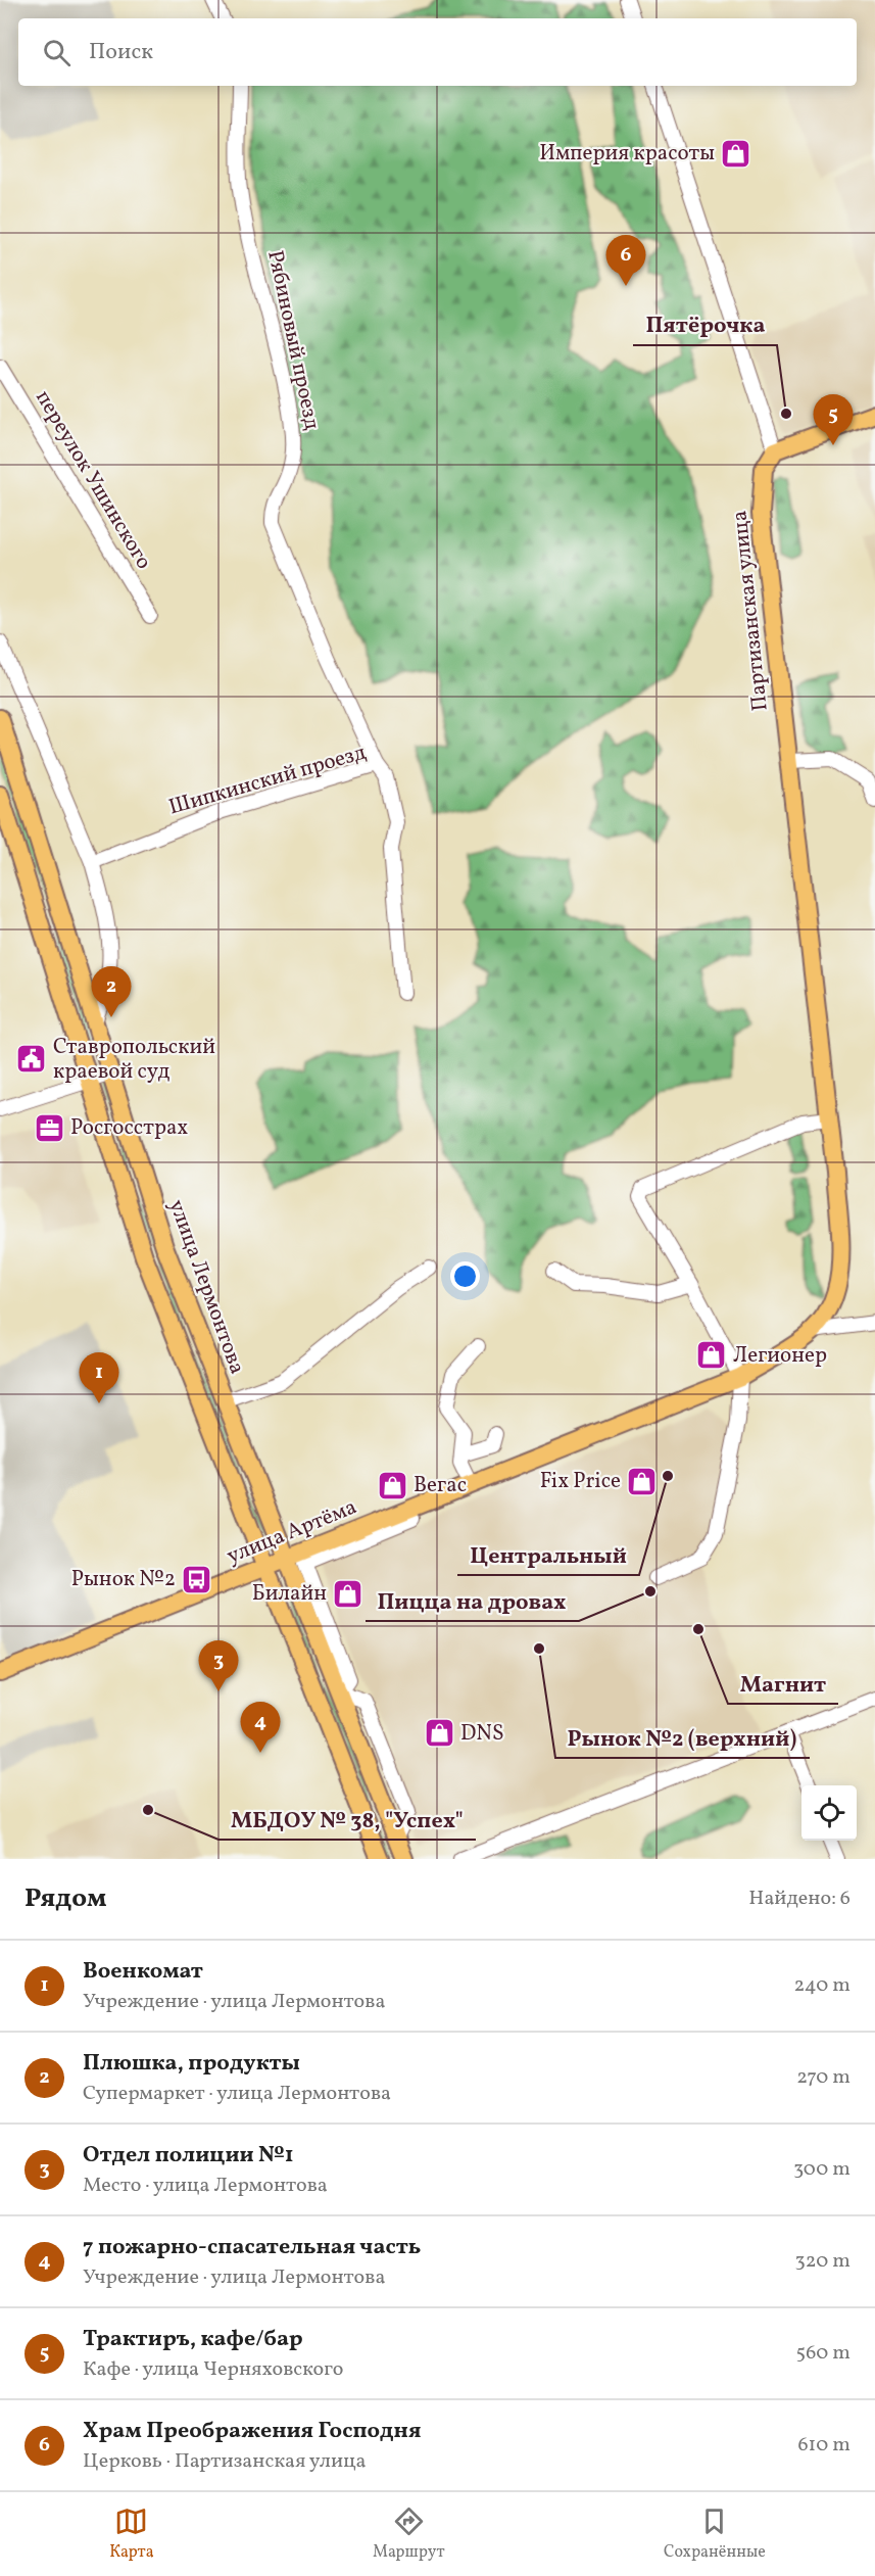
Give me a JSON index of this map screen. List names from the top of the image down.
{
  "streets": {
    "main road": ["Партизанская улица", "улица Лермонтова", "улица Артёма"],
    "street": ["Рябиновый проезд", "переулок Ушинского", "Шипкинский проезд"]
  },
  "crossings": [
    ["Рябиновый проезд", "Шипкинский проезд"],
    ["Партизанская улица", "улица Артёма"],
    ["улица Лермонтова", "улица Артёма"]
  ],
  "places": {
    "shop": [
      "Империя красоты",
      "Легионер",
      "Fix Price",
      "Вегас",
      "Билайн",
      "DNS"
    ],
    "other": [
      "Пятёрочка",
      "Центральный",
      "Пицца на дровах",
      "Магнит",
      "Рынок №2 (верхний)",
      "МБДОУ № 38, \"Успех\""
    ],
    "public building": ["Ставропольский краевой суд"],
    "office": ["Росгосстрах"],
    "bus stop": ["Рынок №2"]
  },
  "page": {
    "search": "Поиск",
    "pins": [
      "6",
      "5",
      "2",
      "1",
      "3",
      "4"
    ],
    "heading": ["Рядом", "Найдено: 6"],
    "list": [
      {
        "mark": "1",
        "name": "Военкомат",
        "note": "Учреждение · улица Лермонтова",
        "value": "240 m"
      },
      {
        "mark": "2",
        "name": "Плюшка, продукты",
        "note": "Супермаркет · улица Лермонтова",
        "value": "270 m"
      },
      {
        "mark": "3",
        "name": "Отдел полиции №1",
        "note": "Место · улица Лермонтова",
        "value": "300 m"
      },
      {
        "mark": "4",
        "name": "7 пожарно-спасательная часть",
        "note": "Учреждение · улица Лермонтова",
        "value": "320 m"
      },
      {
        "mark": "5",
        "name": "Трактиръ, кафе/бар",
        "note": "Кафе · улица Черняховского",
        "value": "560 m"
      },
      {
        "mark": "6",
        "name": "Храм Преображения Господня",
        "note": "Церковь · Партизанская улица",
        "value": "610 m"
      }
    ],
    "nav": ["Карта", "Маршрут", "Сохранённые"]
  }
}
